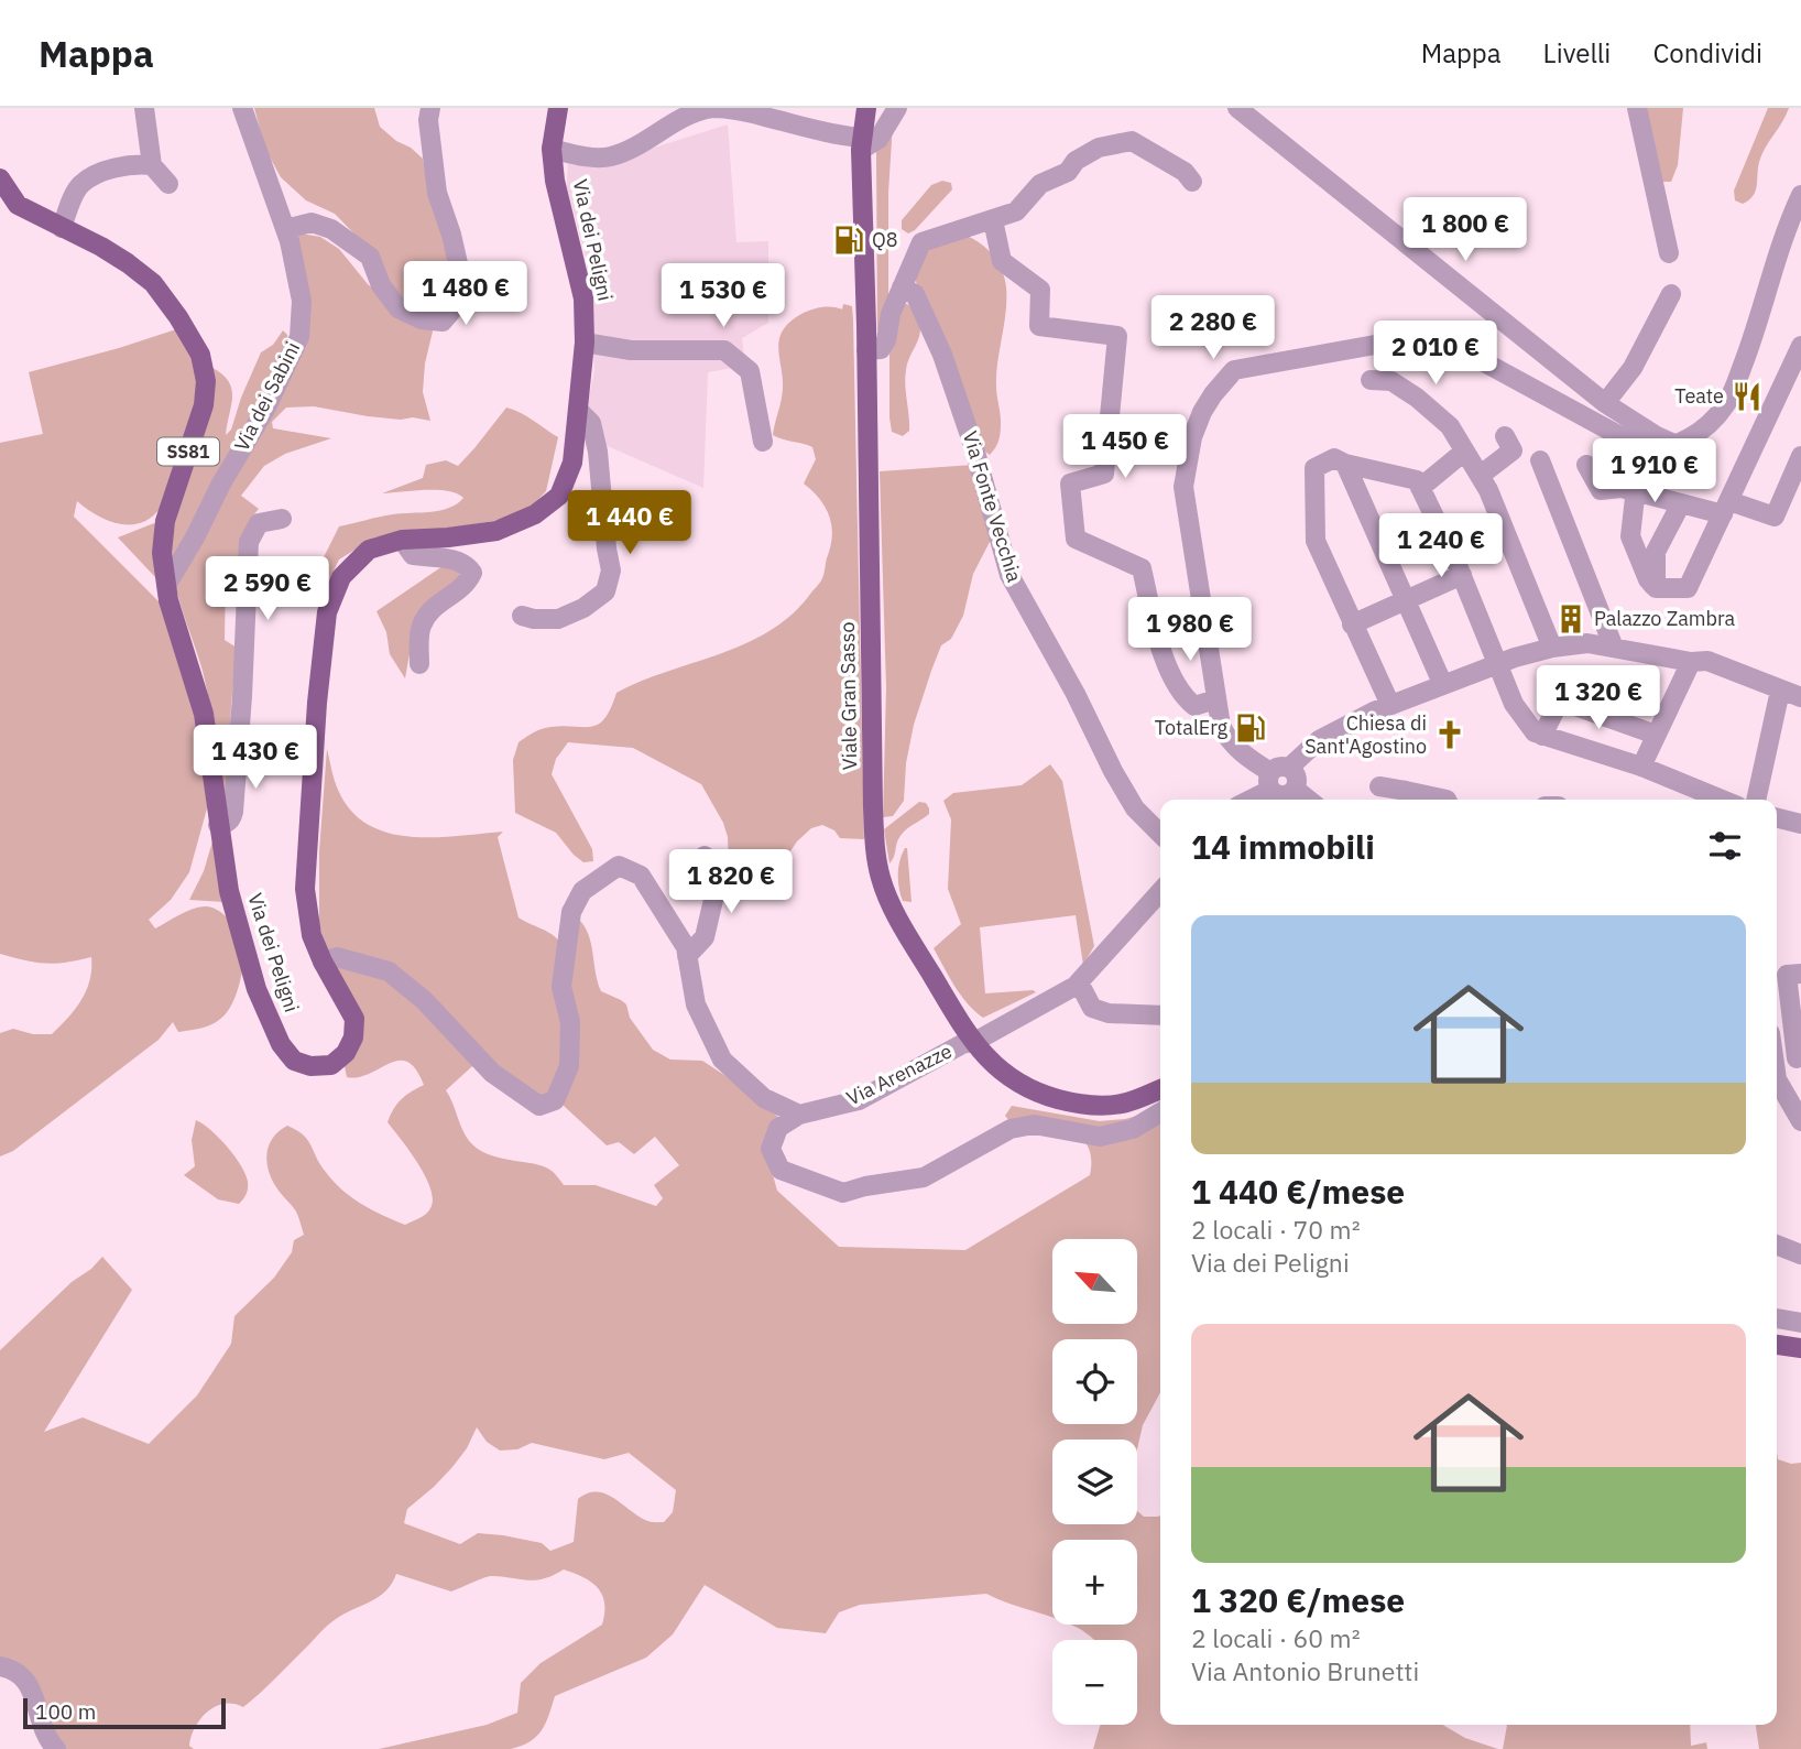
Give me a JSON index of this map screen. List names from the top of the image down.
{
  "streets": {
    "main road": ["Via dei Peligni", "SS81", "Viale Gran Sasso"],
    "street": ["Via dei Sabini", "Via Fonte Vecchia", "Via Arenazze"]
  },
  "crossings": [
    ["Via dei Peligni", "Via dei Sabini"],
    ["Viale Gran Sasso", "Via Arenazze"]
  ],
  "places": {
    "fuel station": ["Q8", "TotalErg"],
    "restaurant": ["Teate"],
    "building": ["Palazzo Zambra"],
    "church": ["Chiesa di Sant'Agostino"]
  },
  "scale_bar": "100 m",
  "north": "top left",
  "page": {
    "header": "Mappa",
    "nav": ["Mappa", "Livelli", "Condividi"],
    "price": [
      "1 800 €",
      "1 480 €",
      "1 530 €",
      "2 280 €",
      "2 010 €",
      "1 450 €",
      "1 910 €",
      "1 440 €",
      "1 240 €",
      "2 590 €",
      "1 980 €",
      "1 320 €",
      "1 430 €",
      "1 820 €"
    ],
    "heading": "14 immobili",
    "list": [
      {
        "name": "1 440 €/mese",
        "note": "2 locali · 70 m² · Via dei Peligni"
      },
      {
        "name": "1 320 €/mese",
        "note": "2 locali · 60 m² · Via Antonio Brunetti"
      }
    ],
    "map_buttons": ["+", "−"],
    "scale": "100 m"
  }
}
